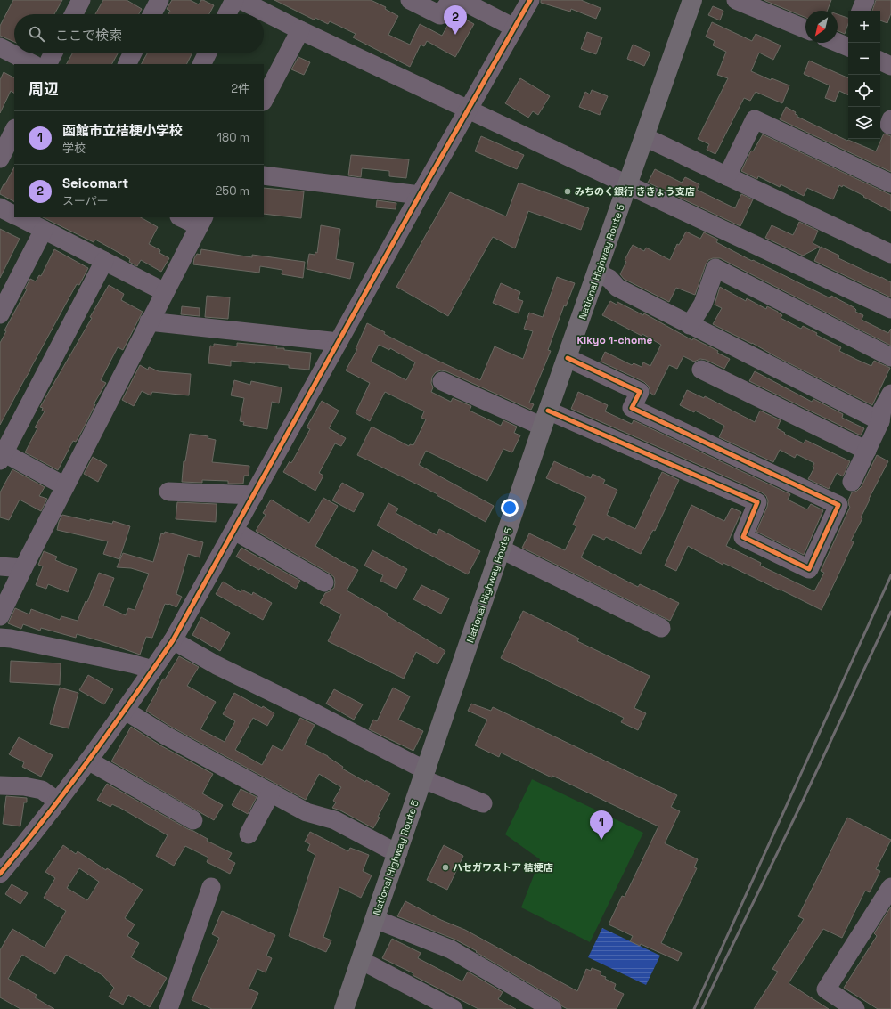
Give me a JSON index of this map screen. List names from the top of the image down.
{
  "streets": {
    "highway": ["National Highway Route 5"]
  },
  "districts": ["Kikyo 1-chome"],
  "places": ["みちのく銀行 ききょう支店", "ハセガワストア 桔梗店"],
  "north": "bottom left",
  "page": {
    "pins": ["2", "1"],
    "map_buttons": ["+", "−"],
    "search": "ここで検索",
    "heading": ["周辺", "2件"],
    "list": [
      {
        "mark": "1",
        "name": "函館市立桔梗小学校",
        "note": "学校",
        "value": "180 m"
      },
      {
        "mark": "2",
        "name": "Seicomart",
        "note": "スーパー",
        "value": "250 m"
      }
    ]
  }
}
